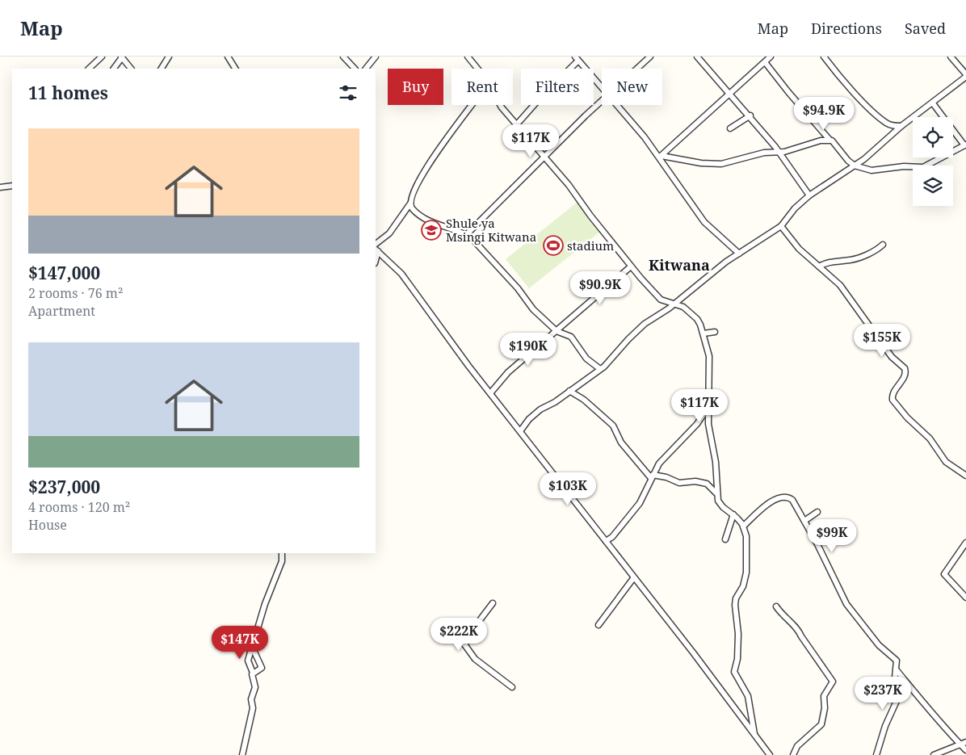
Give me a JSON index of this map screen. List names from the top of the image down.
{
  "districts": ["Kitwana"],
  "places": {
    "school or university": ["Shule ya Msingi Kitwana"],
    "sports": ["stadium"]
  },
  "page": {
    "header": "Map",
    "nav": ["Map", "Directions", "Saved"],
    "chip": [
      "Buy",
      "Rent",
      "Filters",
      "New"
    ],
    "heading": "11 homes",
    "price": [
      "$94.9K",
      "$117K",
      "$90.9K",
      "$155K",
      "$190K",
      "$117K",
      "$103K",
      "$99K",
      "$222K",
      "$147K",
      "$237K"
    ],
    "list": [
      {
        "name": "$147,000",
        "note": "2 rooms · 76 m² · Apartment"
      },
      {
        "name": "$237,000",
        "note": "4 rooms · 120 m² · House"
      }
    ]
  }
}
